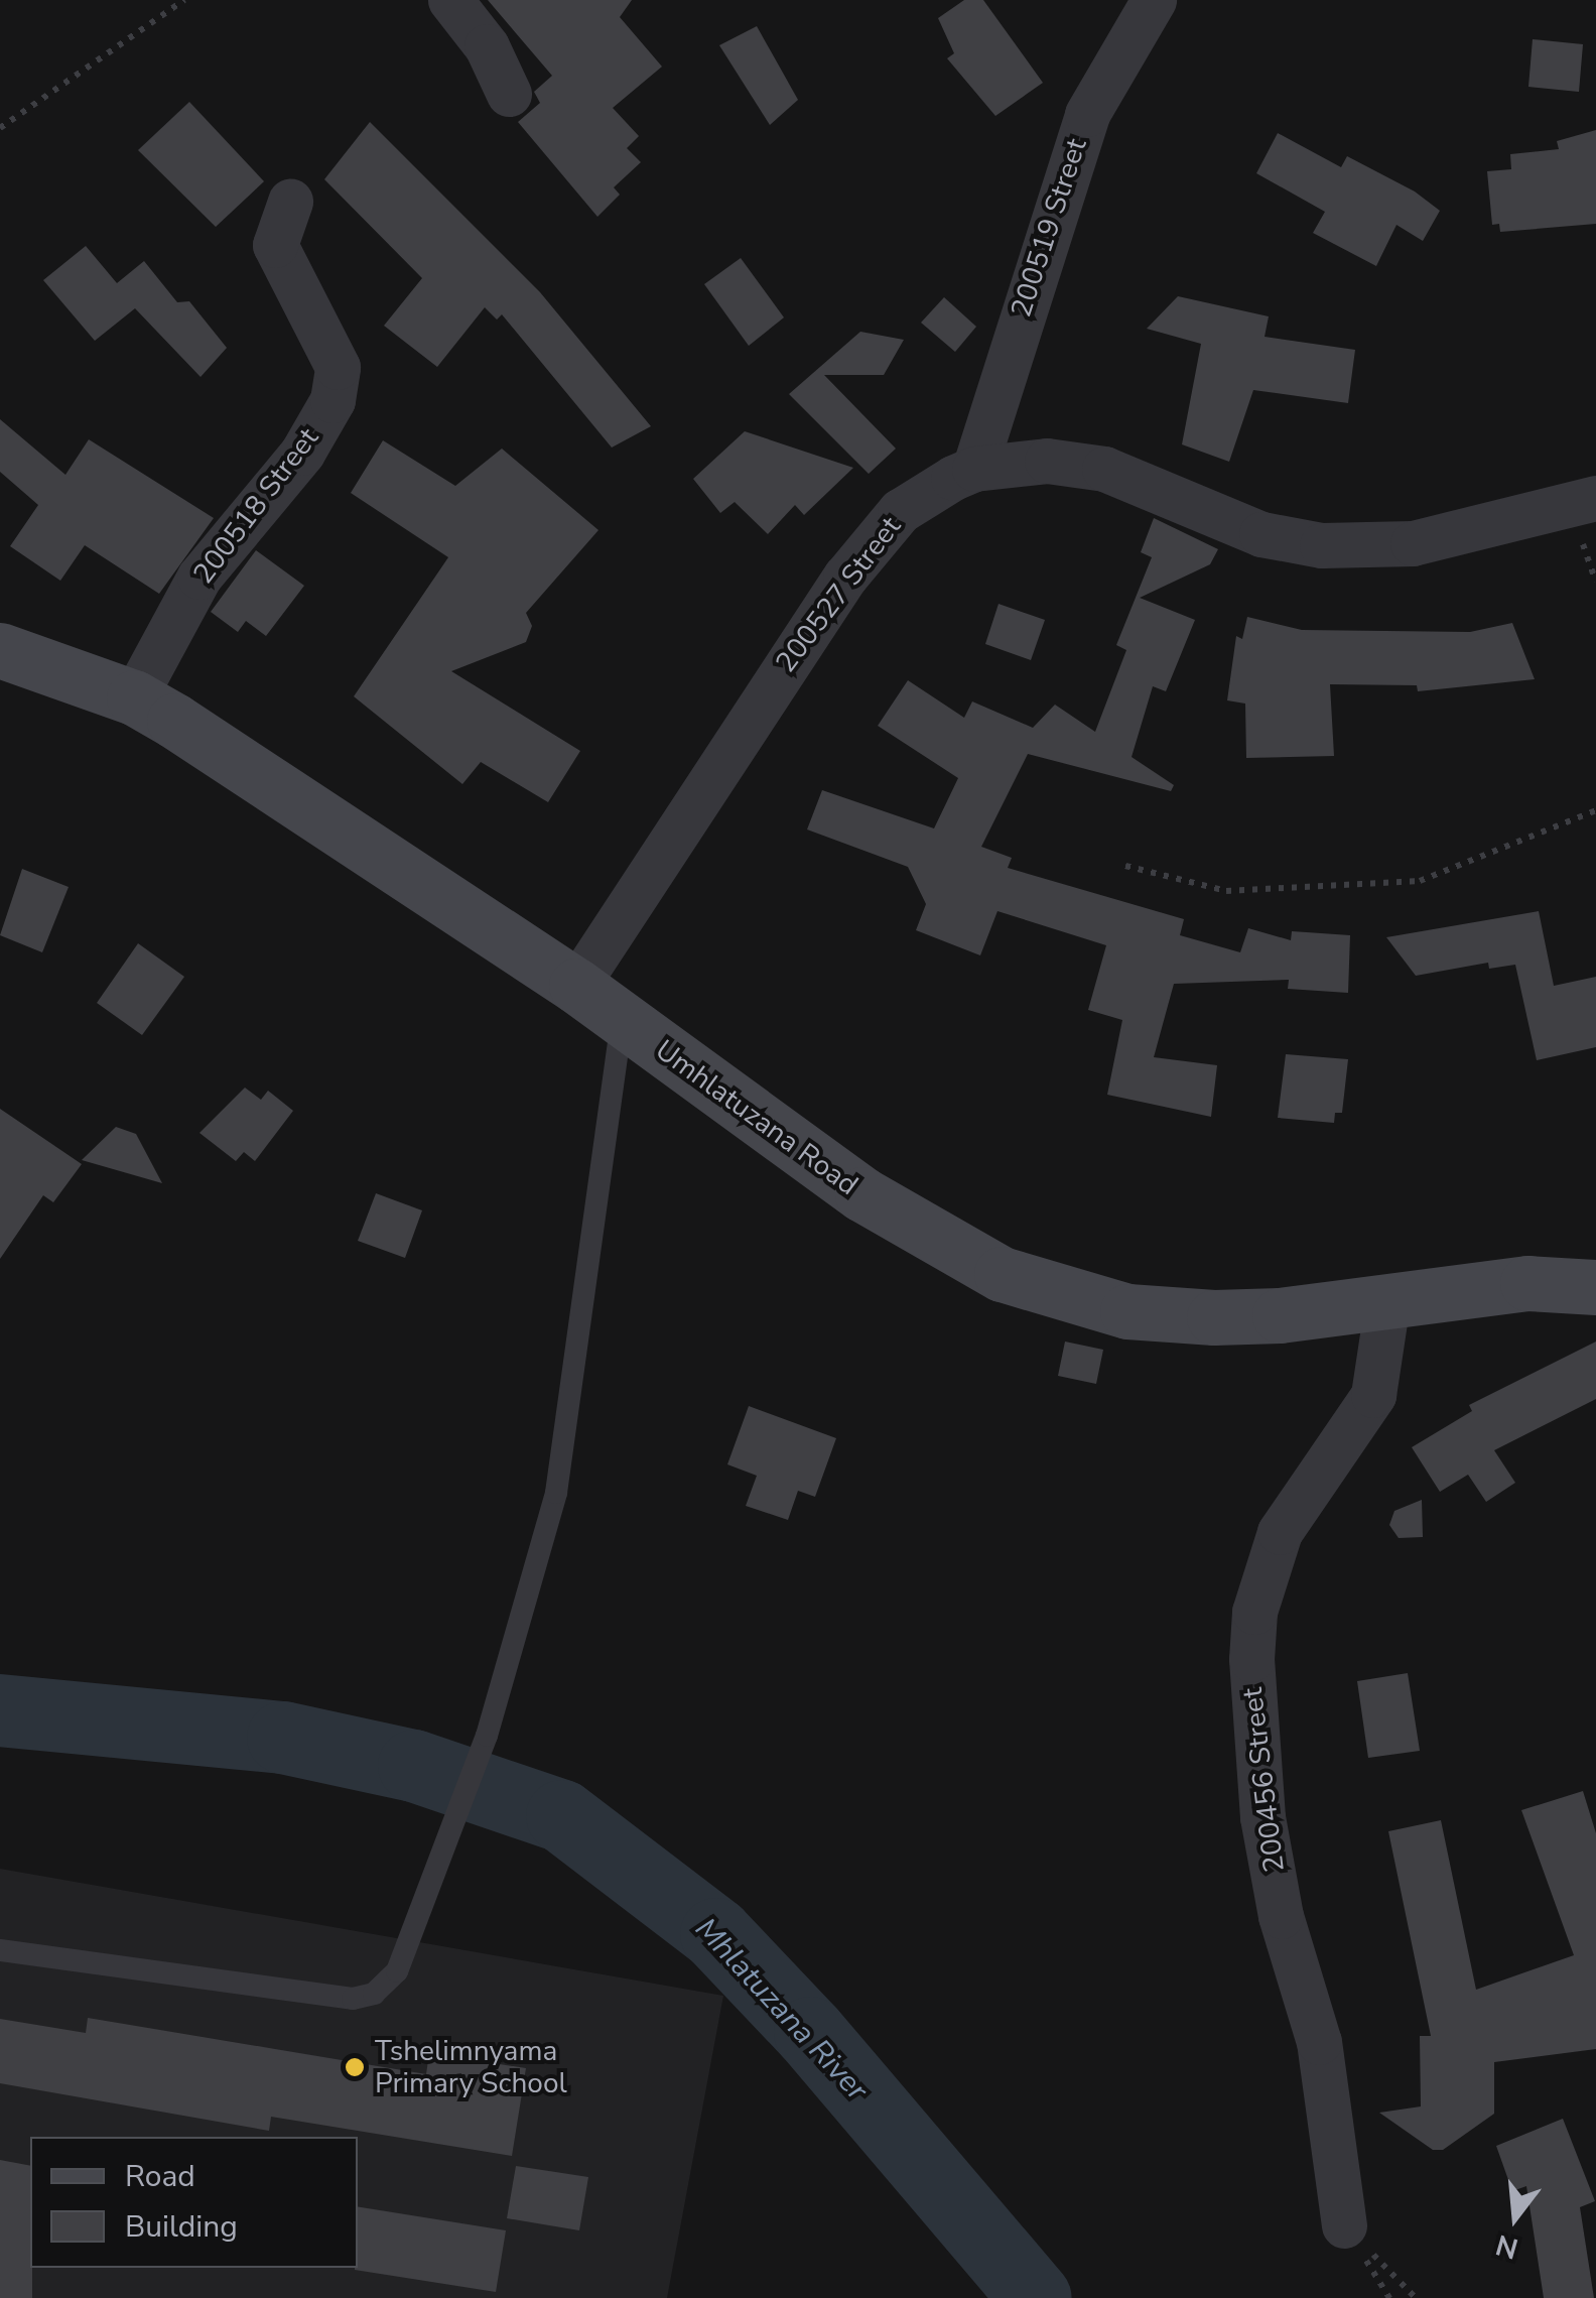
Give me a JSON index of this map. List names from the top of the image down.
{
  "streets": {
    "street": [
      "200519 Street",
      "200518 Street",
      "200527 Street",
      "Umhlatuzana Road",
      "200456 Street"
    ]
  },
  "crossings": [
    ["200519 Street", "200527 Street"],
    ["200518 Street", "Umhlatuzana Road"],
    ["200527 Street", "Umhlatuzana Road"],
    ["Umhlatuzana Road", "200456 Street"]
  ],
  "water": ["Mhlatuzana River"],
  "places": ["Tshelimnyama Primary School"],
  "legend": ["Road", "Building"],
  "north": "bottom"
}
